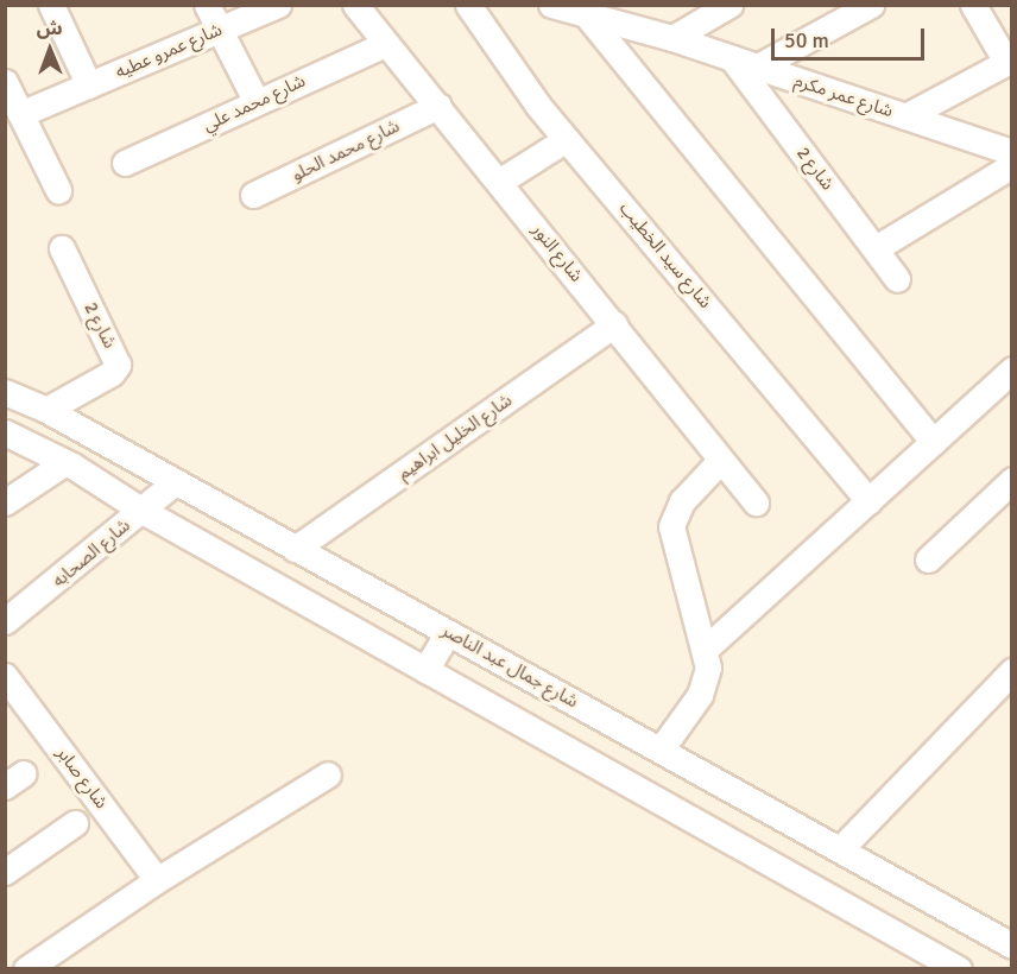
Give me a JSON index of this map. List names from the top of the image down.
{
  "streets": {
    "street": [
      "شارع عمرو عطيه",
      "شارع عمر مكرم",
      "شارع محمد علي",
      "شارع محمد الحلو",
      "شارع 2",
      "شارع النور",
      "شارع سيد الخطيب",
      "شارع الخليل ابراهيم",
      "شارع الصحابه",
      "شارع جمال عبد الناصر",
      "شارع صابر"
    ]
  },
  "crossings": [
    ["شارع عمر مكرم", "شارع 2"],
    ["شارع محمد علي", "شارع النور"],
    ["شارع محمد الحلو", "شارع النور"],
    ["شارع 2", "شارع جمال عبد الناصر"],
    ["شارع النور", "شارع الخليل ابراهيم"],
    ["شارع الخليل ابراهيم", "شارع جمال عبد الناصر"],
    ["شارع الصحابه", "شارع جمال عبد الناصر"]
  ],
  "scale_bar": "50 m",
  "north": "top"
}
